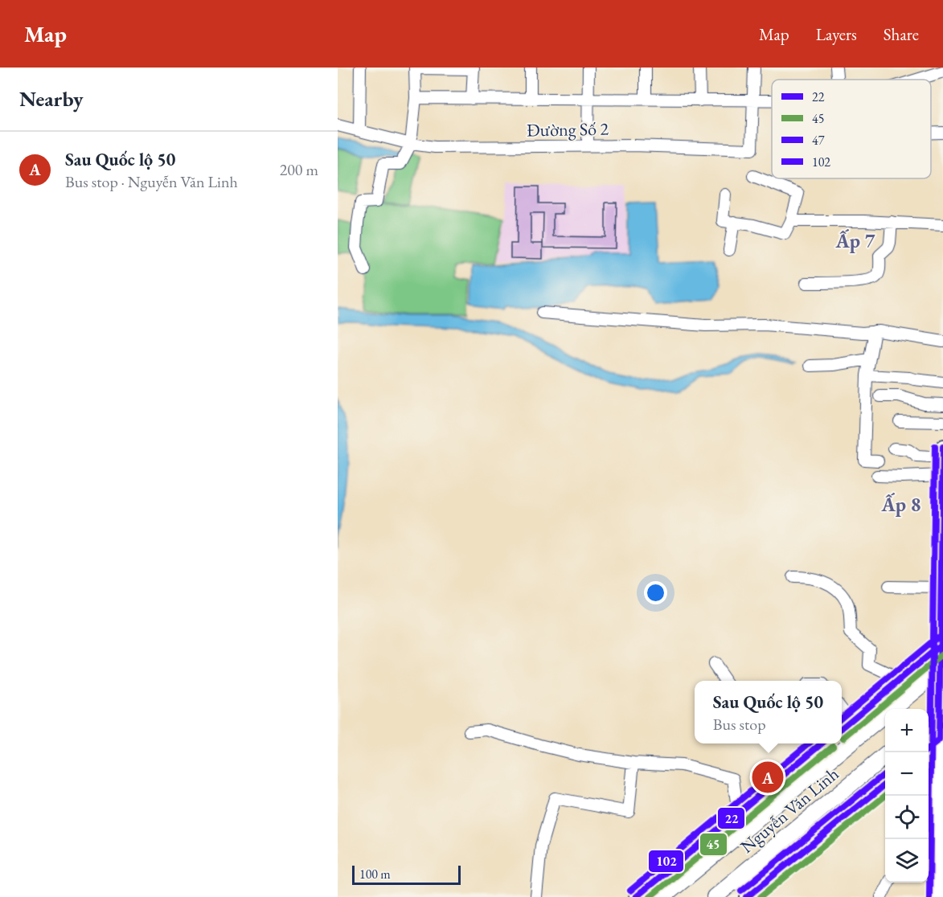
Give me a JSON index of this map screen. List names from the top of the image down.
{
  "streets": {
    "highway": ["Nguyễn Văn Linh"],
    "street": ["Đường Số 2"]
  },
  "districts": ["Ấp 7", "Ấp 8"],
  "lines": [
    "transit line 22",
    "transit line 47",
    "transit line 102",
    "transit line 45"
  ],
  "legend": [
    "22",
    "45",
    "47",
    "102"
  ],
  "scale_bar": "100 m",
  "page": {
    "header": "Map",
    "nav": ["Map", "Layers", "Share"],
    "heading": "Nearby",
    "list": [
      {
        "mark": "A",
        "name": "Sau Quốc lộ 50",
        "note": "Bus stop · Nguyễn Văn Linh",
        "value": "200 m"
      }
    ],
    "popup": ["Sau Quốc lộ 50", "Bus stop"],
    "map_buttons": ["+", "−"],
    "pins": "A",
    "scale": "100 m"
  }
}
